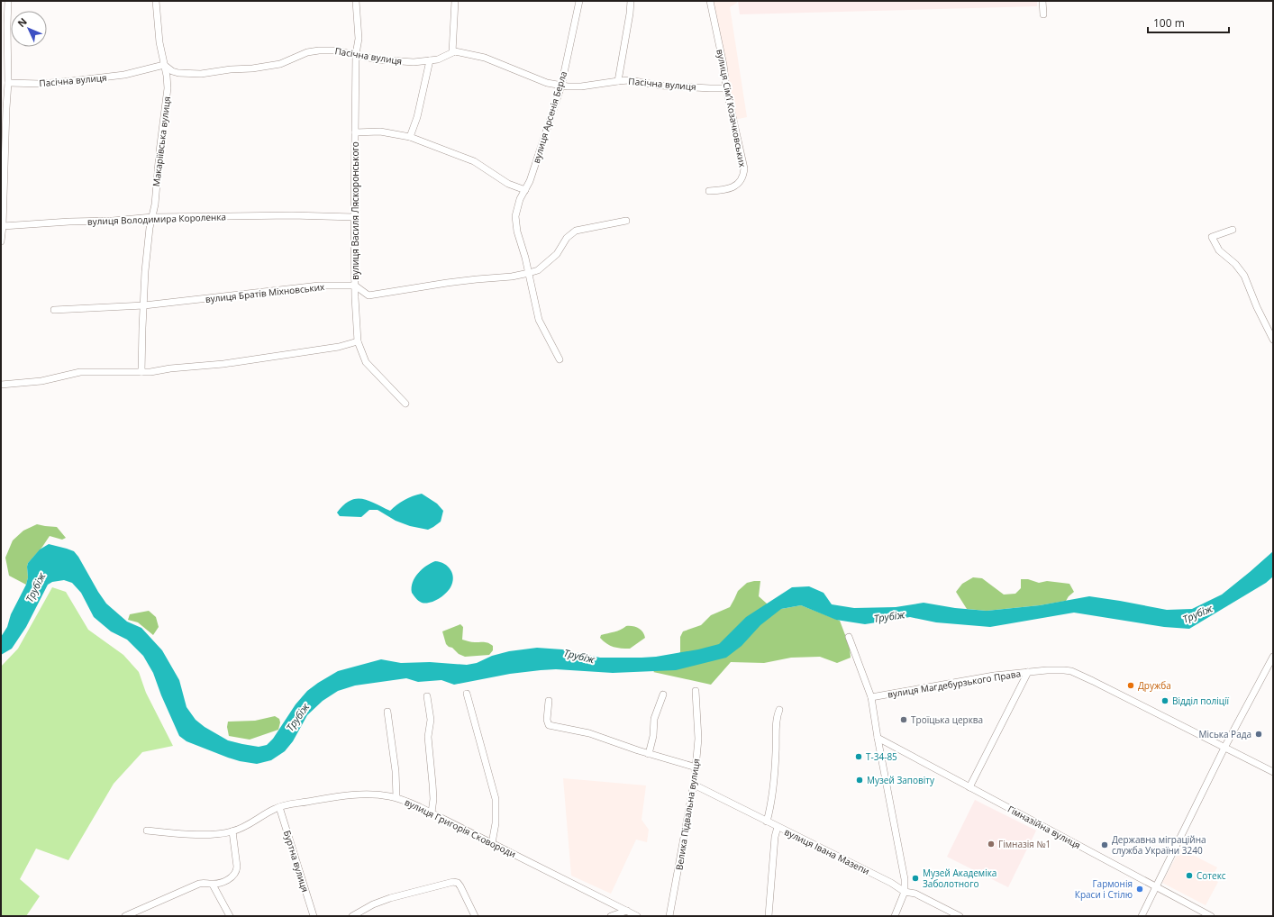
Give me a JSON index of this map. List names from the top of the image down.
{
  "streets": {
    "street": [
      "Пасічна вулиця",
      "вулиця Сімʼї Козачковських",
      "вулиця Арсенія Берла",
      "Макаріївська вулиця",
      "вулиця Василя Ляскоронського",
      "вулиця Володимира Короленка",
      "вулиця Братів Міхновських",
      "вулиця Магдебурзького Права",
      "Велика Підвальна вулиця",
      "Гімназійна вулиця",
      "вулиця Григорія Сковороди",
      "вулиця Івана Мазепи",
      "Буртна вулиця"
    ]
  },
  "crossings": [
    ["Пасічна вулиця", "вулиця Сімʼї Козачковських"],
    ["Пасічна вулиця", "вулиця Арсенія Берла"],
    ["Пасічна вулиця", "Макаріївська вулиця"],
    ["Пасічна вулиця", "вулиця Василя Ляскоронського"],
    ["Макаріївська вулиця", "вулиця Володимира Короленка"],
    ["Макаріївська вулиця", "вулиця Братів Міхновських"],
    ["вулиця Василя Ляскоронського", "вулиця Володимира Короленка"],
    ["вулиця Василя Ляскоронського", "вулиця Братів Міхновських"],
    ["Велика Підвальна вулиця", "вулиця Івана Мазепи"],
    ["вулиця Григорія Сковороди", "Буртна вулиця"]
  ],
  "water": ["Трубіж"],
  "places": [
    "Дружба",
    "Відділ поліції",
    "Троїцька церква",
    "Міська Рада",
    "Т-34-85",
    "Музей Заповіту",
    "Гімназія №1",
    "Державна міграційна служба України 3240",
    "Сотекс",
    "Музей Академіка Заболотного",
    "Гармонія Краси і Стілю"
  ],
  "scale_bar": "100 m",
  "north": "top left"
}
